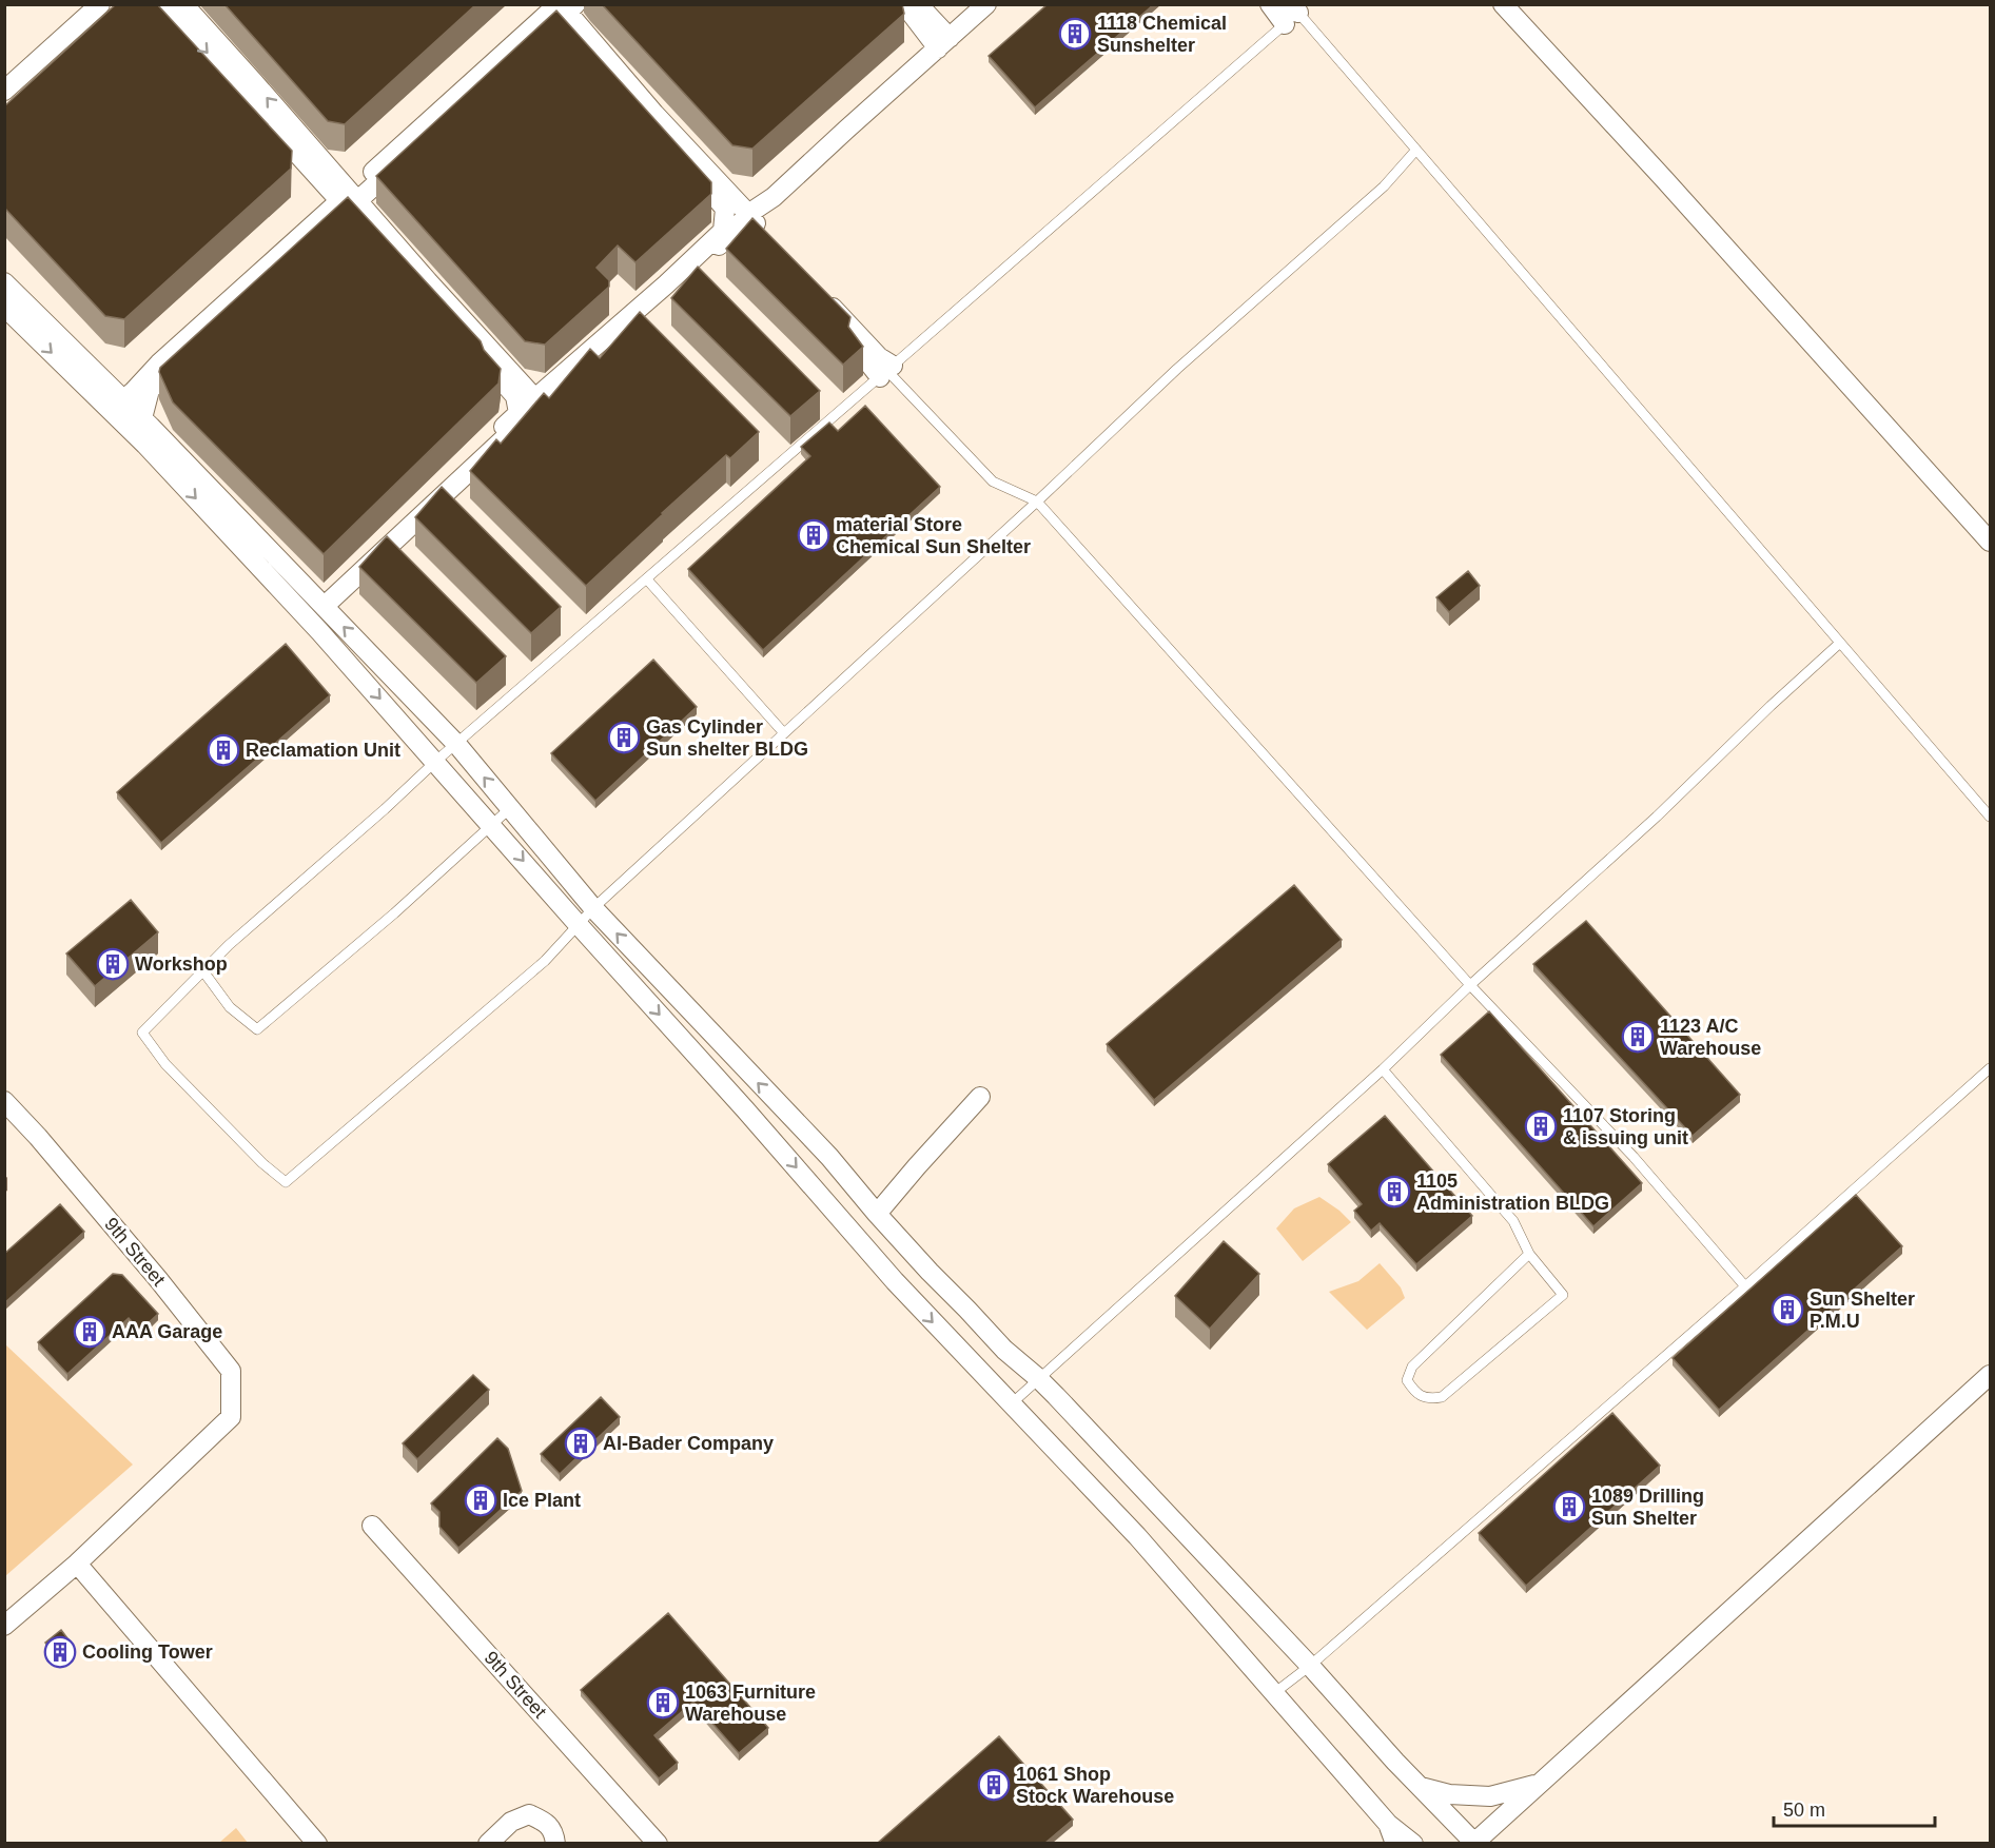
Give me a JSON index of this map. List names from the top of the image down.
{
  "streets": {
    "street": ["9th Street"]
  },
  "places": {
    "building": [
      "1118 Chemical Sunshelter",
      "material Store Chemical Sun Shelter",
      "Gas Cylinder Sun shelter BLDG",
      "Reclamation Unit",
      "Workshop",
      "1123 A/C Warehouse",
      "1107 Storing & issuing unit",
      "1105 Administration BLDG",
      "Sun Shelter P.M.U",
      "AAA Garage",
      "Al-Bader Company",
      "Ice Plant",
      "1089 Drilling Sun Shelter",
      "Cooling Tower",
      "1063 Furniture Warehouse",
      "1061 Shop Stock Warehouse"
    ]
  },
  "scale_bar": "50 m"
}
